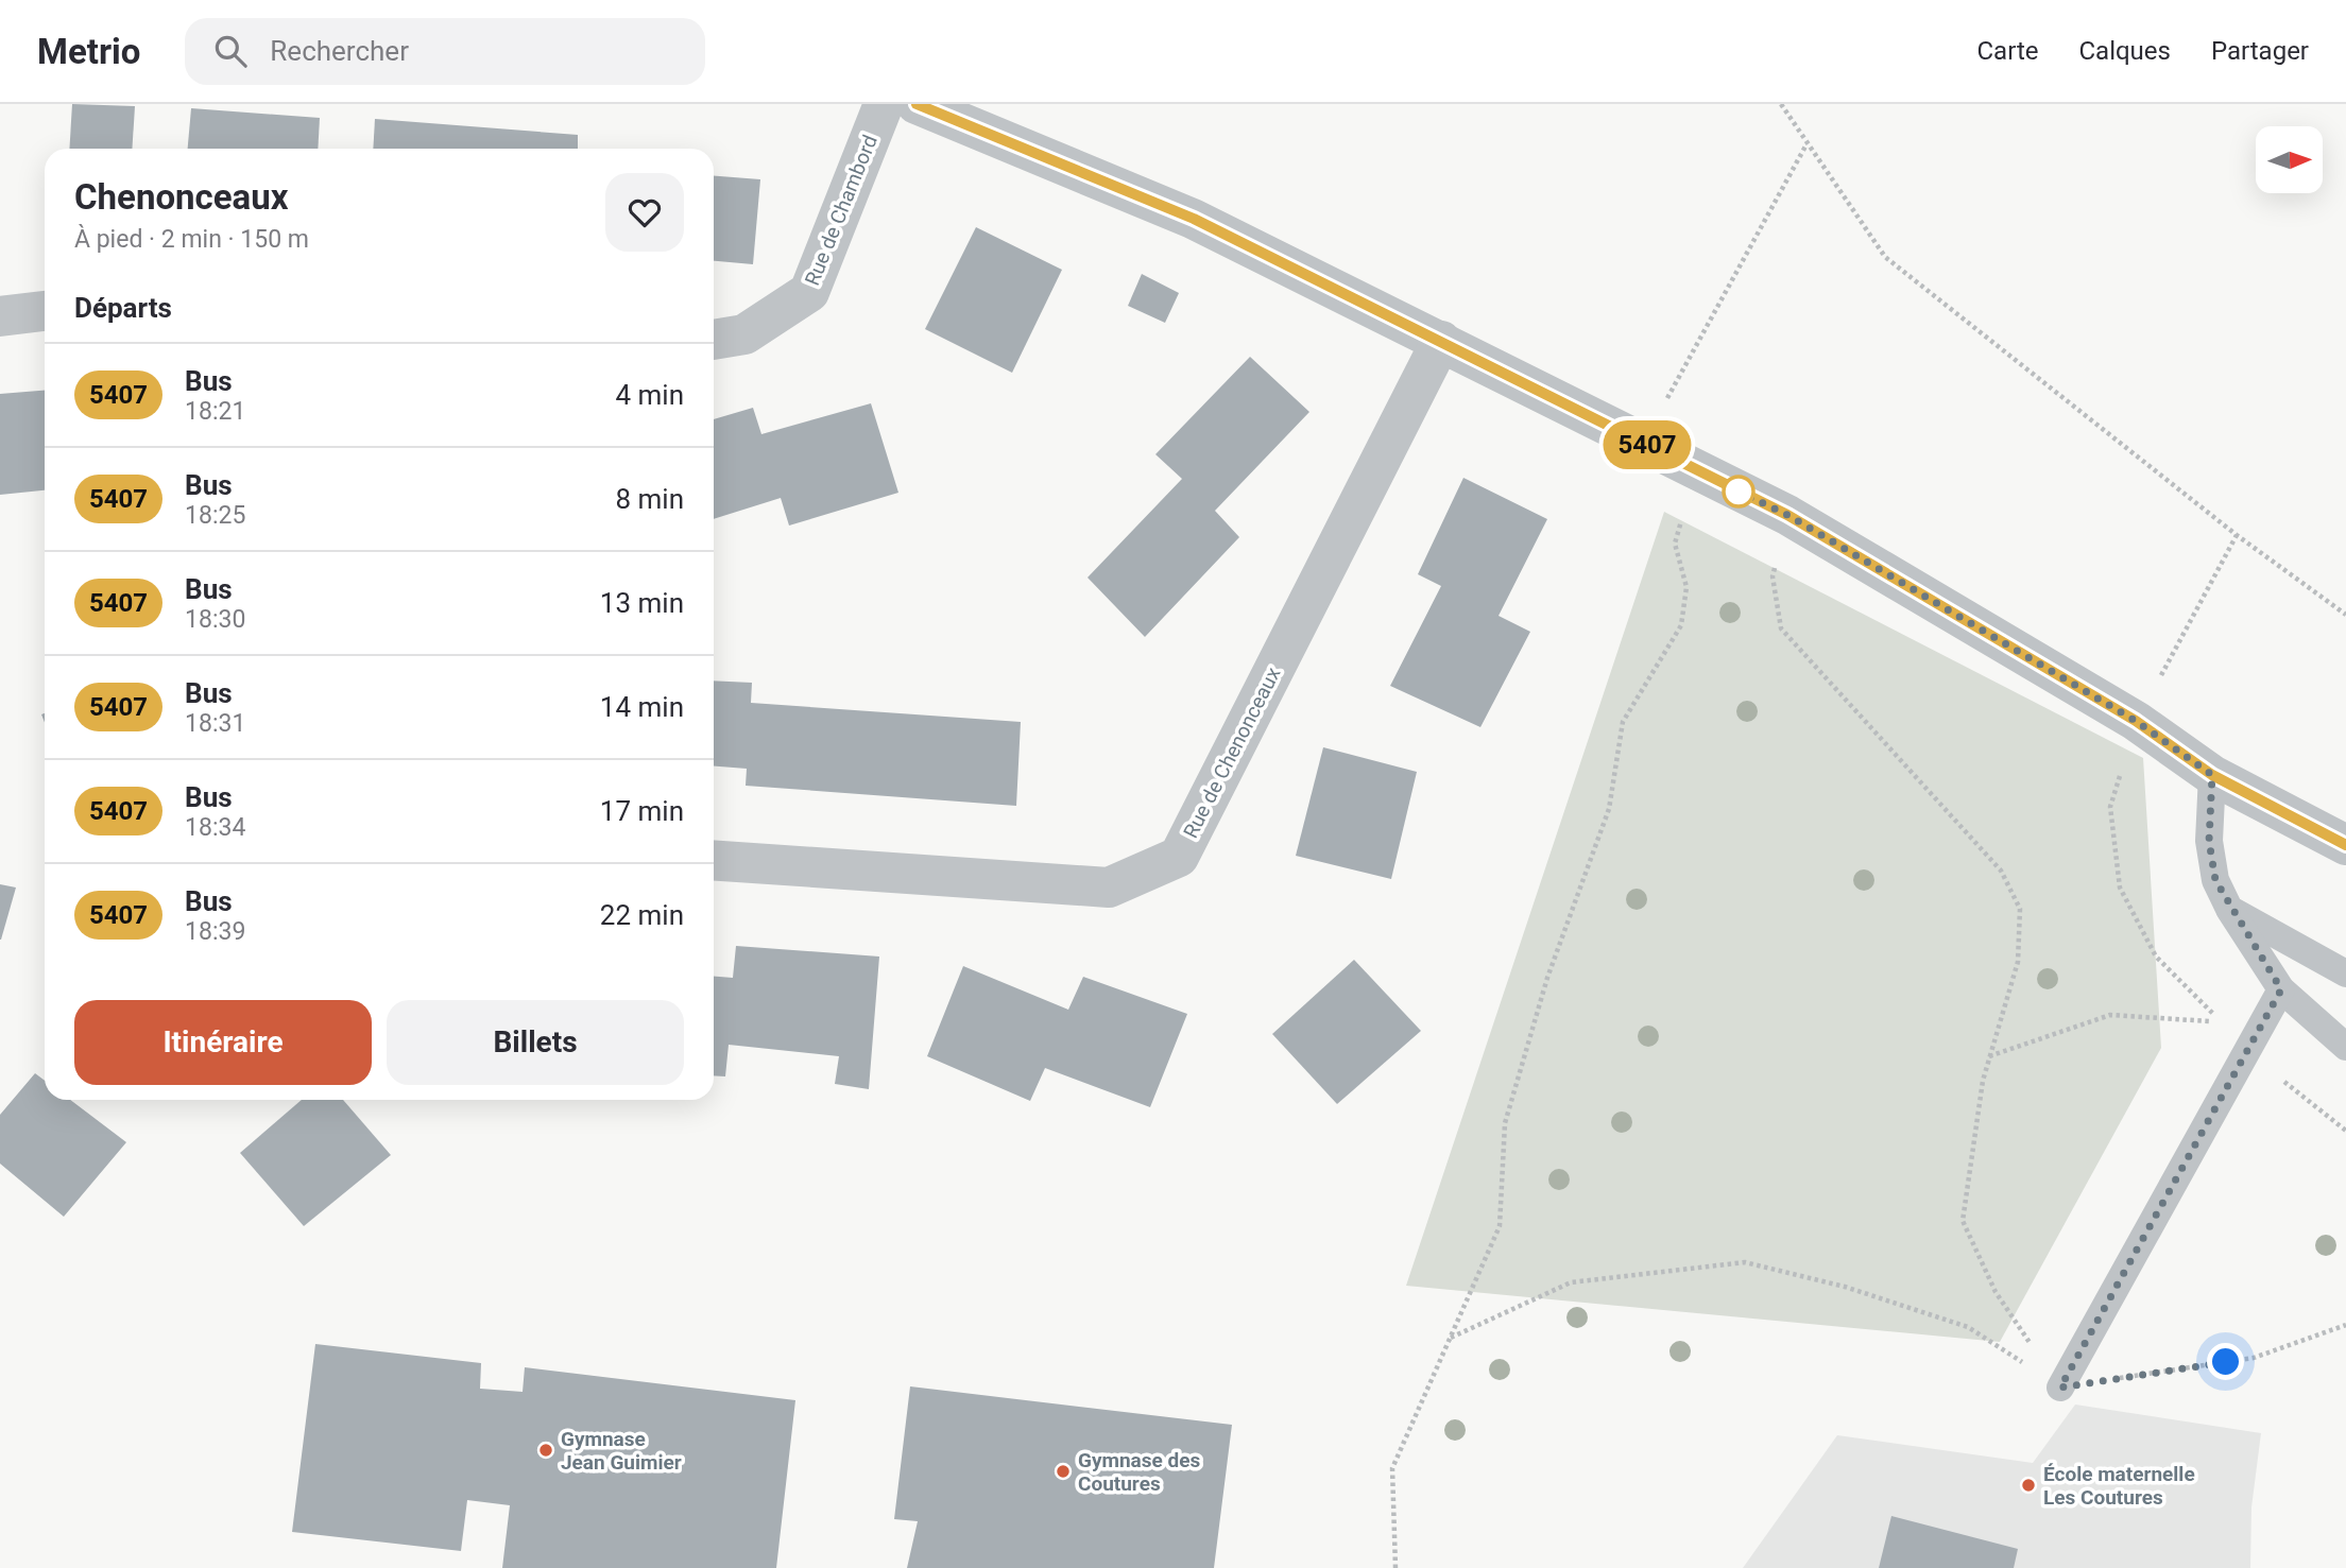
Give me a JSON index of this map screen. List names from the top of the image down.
{
  "streets": {
    "street": ["Rue de Chambord", "Rue de Chenonceaux"]
  },
  "places": ["Gymnase Jean Guimier", "Gymnase des Coutures", "École maternelle Les Coutures"],
  "lines": ["bus line 5407"],
  "north": "right",
  "page": {
    "header": "Metrio",
    "search": "Rechercher",
    "nav": ["Carte", "Calques", "Partager"],
    "on_map": "5407",
    "heading": [
      ["Chenonceaux", "À pied · 2 min · 150 m"],
      "Départs"
    ],
    "list": [
      {
        "mark": "5407",
        "name": "Bus",
        "note": "18:21",
        "value": "4 min"
      },
      {
        "mark": "5407",
        "name": "Bus",
        "note": "18:25",
        "value": "8 min"
      },
      {
        "mark": "5407",
        "name": "Bus",
        "note": "18:30",
        "value": "13 min"
      },
      {
        "mark": "5407",
        "name": "Bus",
        "note": "18:31",
        "value": "14 min"
      },
      {
        "mark": "5407",
        "name": "Bus",
        "note": "18:34",
        "value": "17 min"
      },
      {
        "mark": "5407",
        "name": "Bus",
        "note": "18:39",
        "value": "22 min"
      }
    ],
    "buttons": ["Itinéraire", "Billets"]
  }
}
